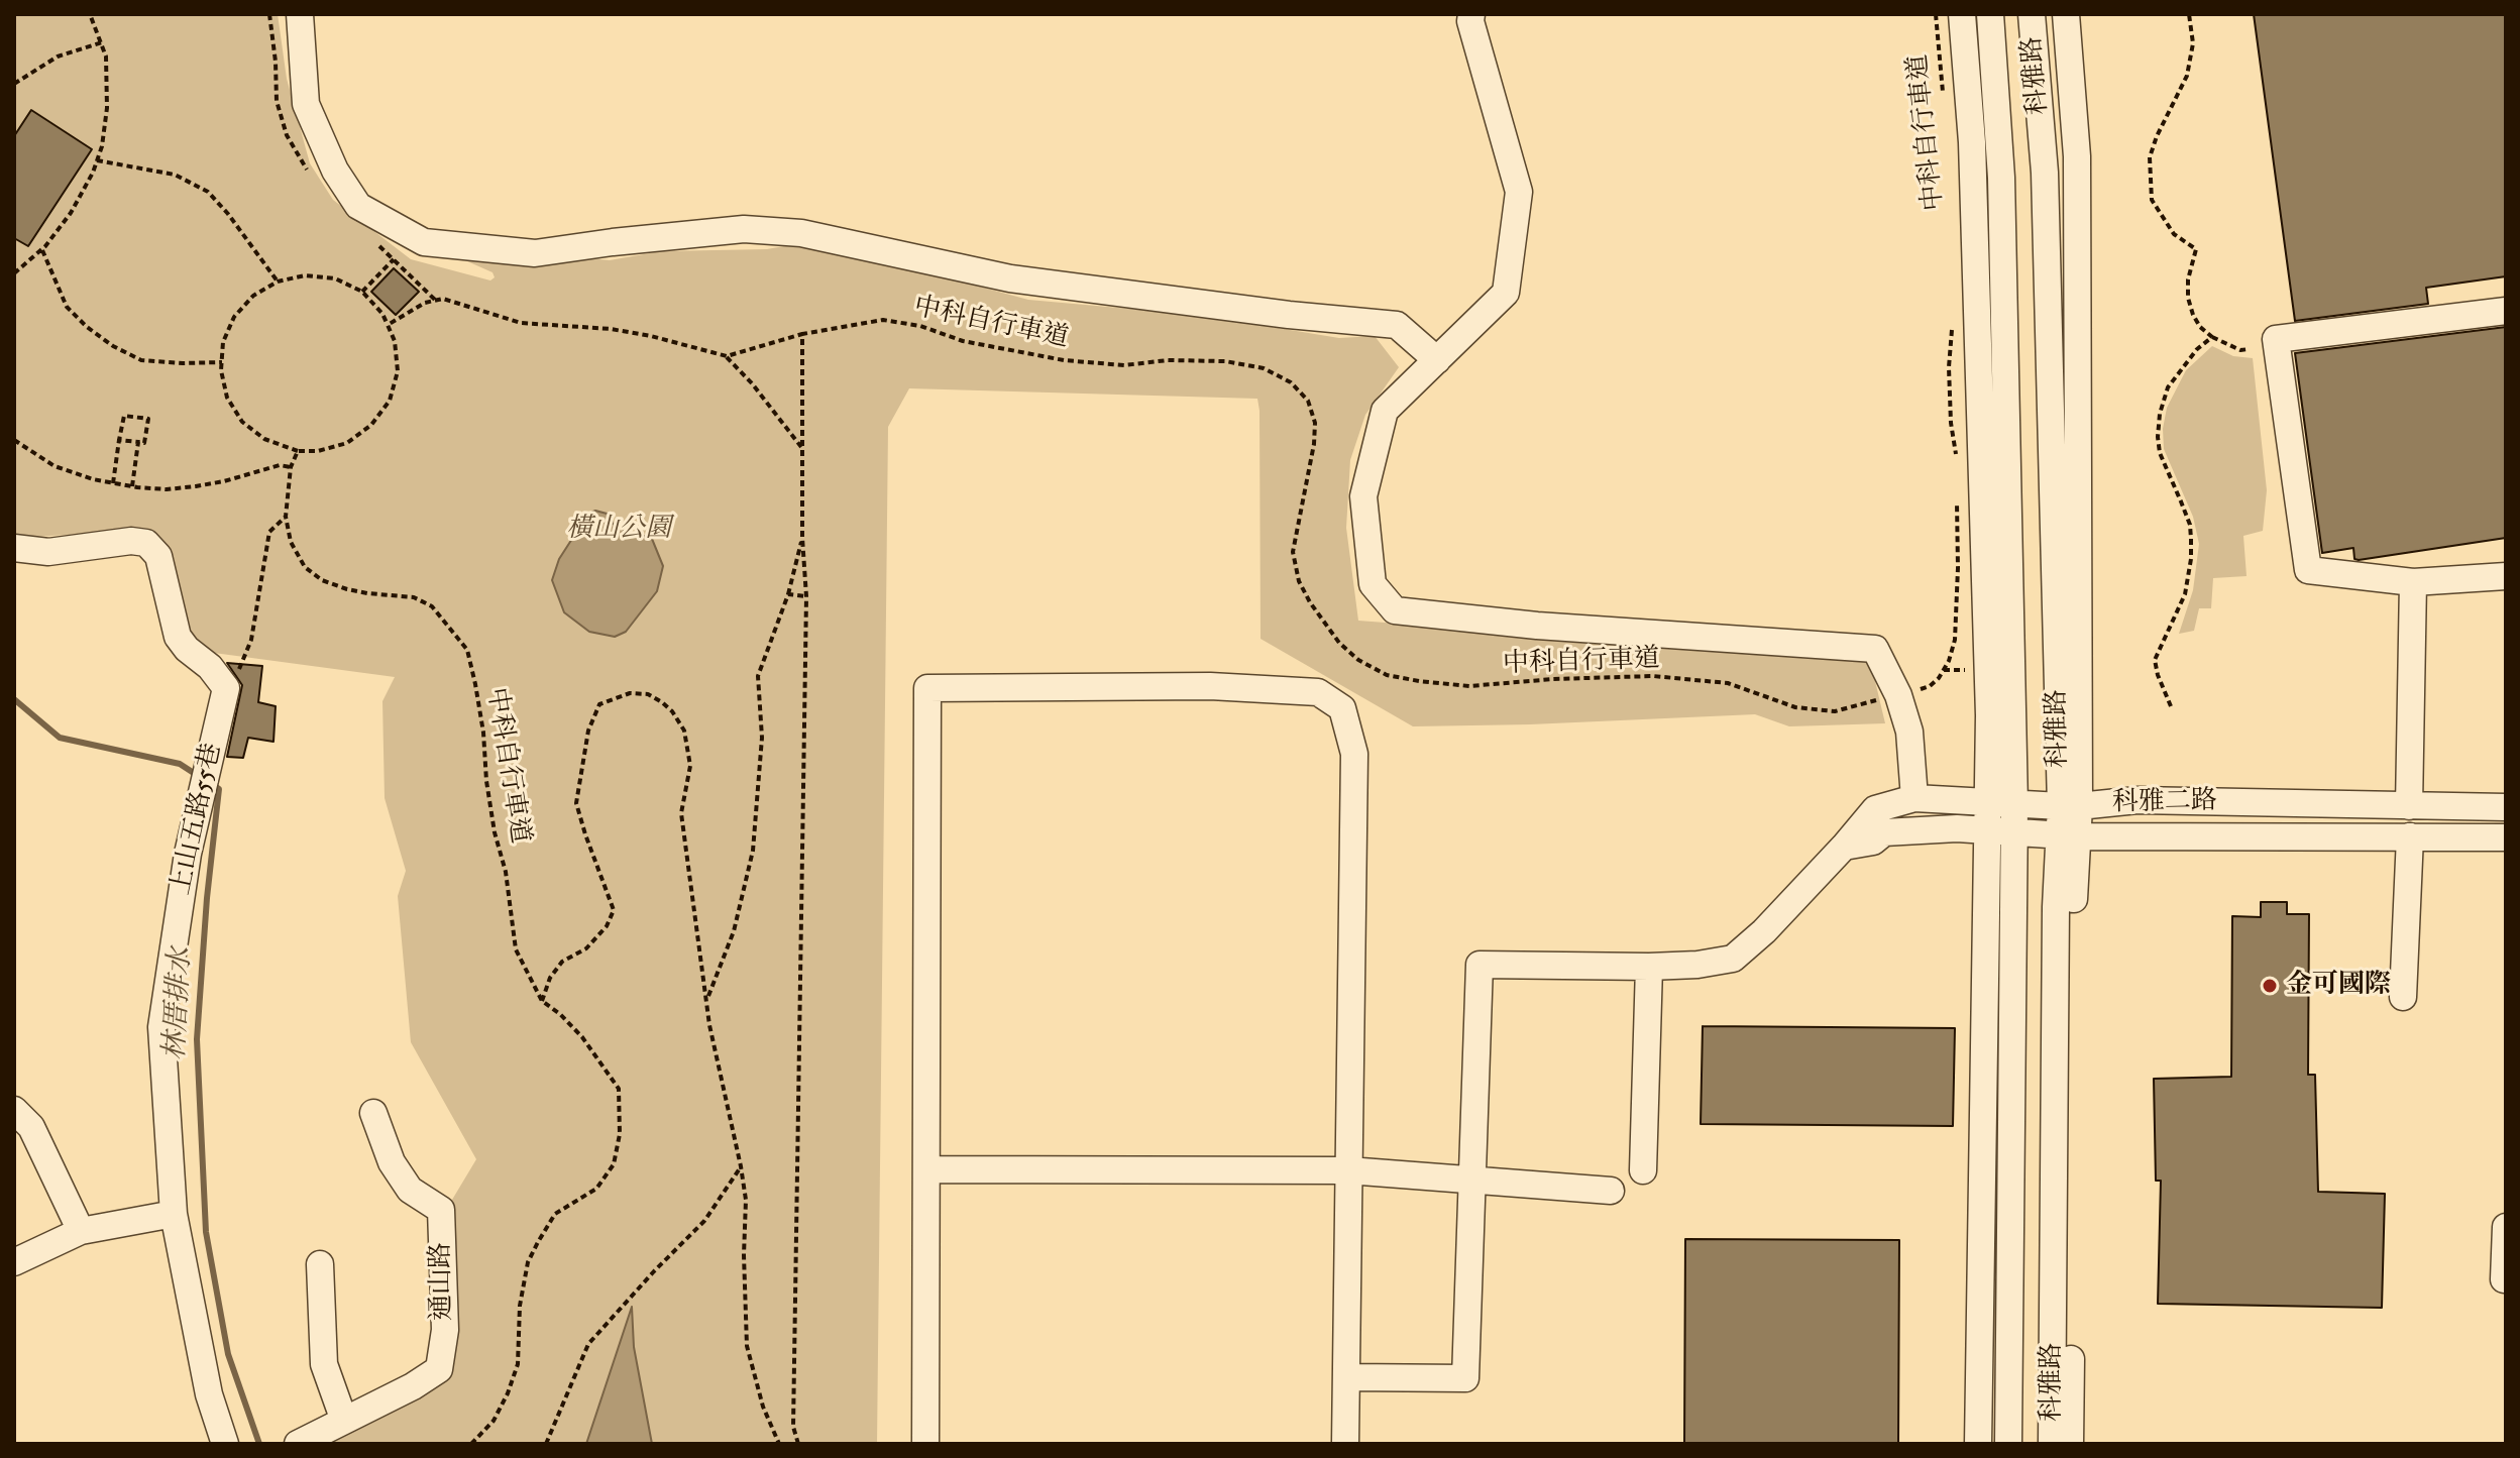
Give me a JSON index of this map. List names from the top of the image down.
{
  "streets": {
    "street": [
      "科雅路",
      "科雅二路",
      "上山五路55巷",
      "通山路"
    ],
    "path": ["中科自行車道"]
  },
  "crossings": [
    ["科雅路", "科雅二路"]
  ],
  "water": ["林厝排水"],
  "parks": ["橫山公園"],
  "places": ["金可國際"]
}
